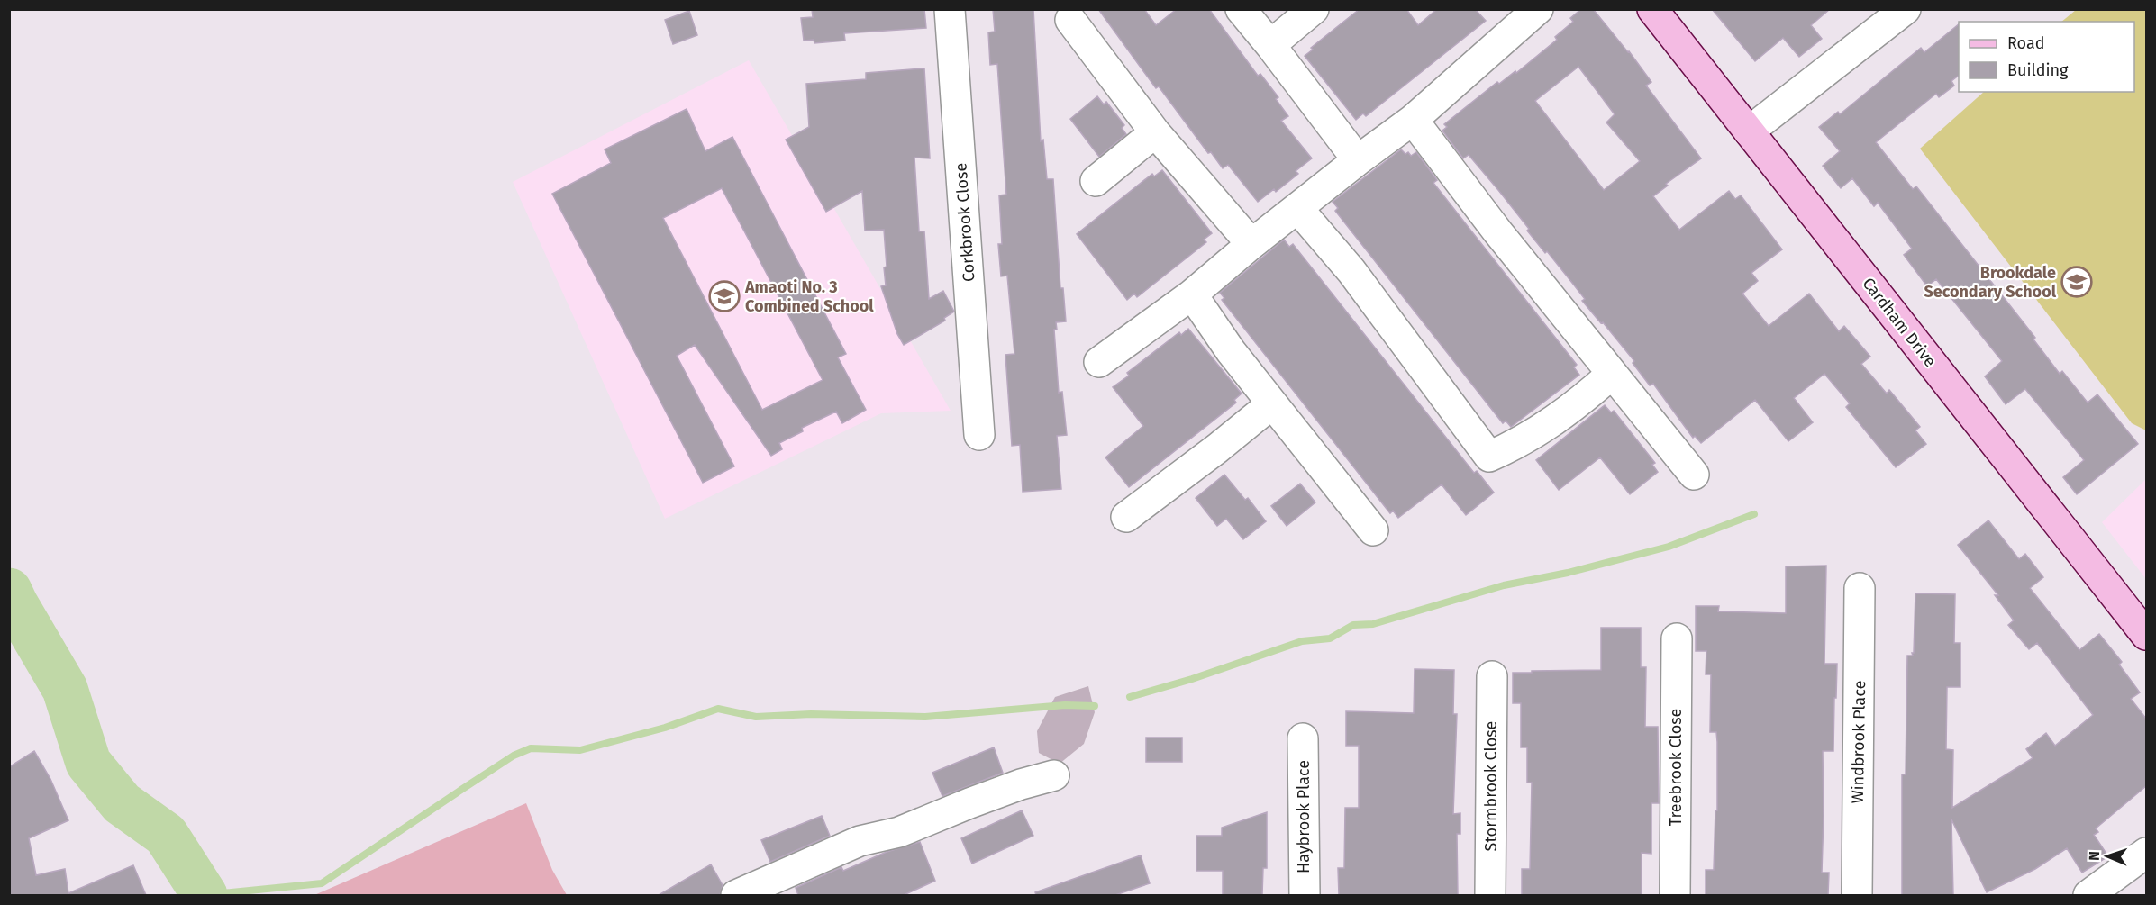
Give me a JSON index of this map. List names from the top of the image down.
{
  "streets": {
    "street": [
      "Corkbrook Close",
      "Cardham Drive",
      "Windbrook Place",
      "Treebrook Close",
      "Stormbrook Close",
      "Haybrook Place"
    ]
  },
  "places": {
    "school or university": ["Brookdale Secondary School", "Amaoti No. 3 Combined School"]
  },
  "legend": ["Road", "Building"],
  "north": "left"
}
